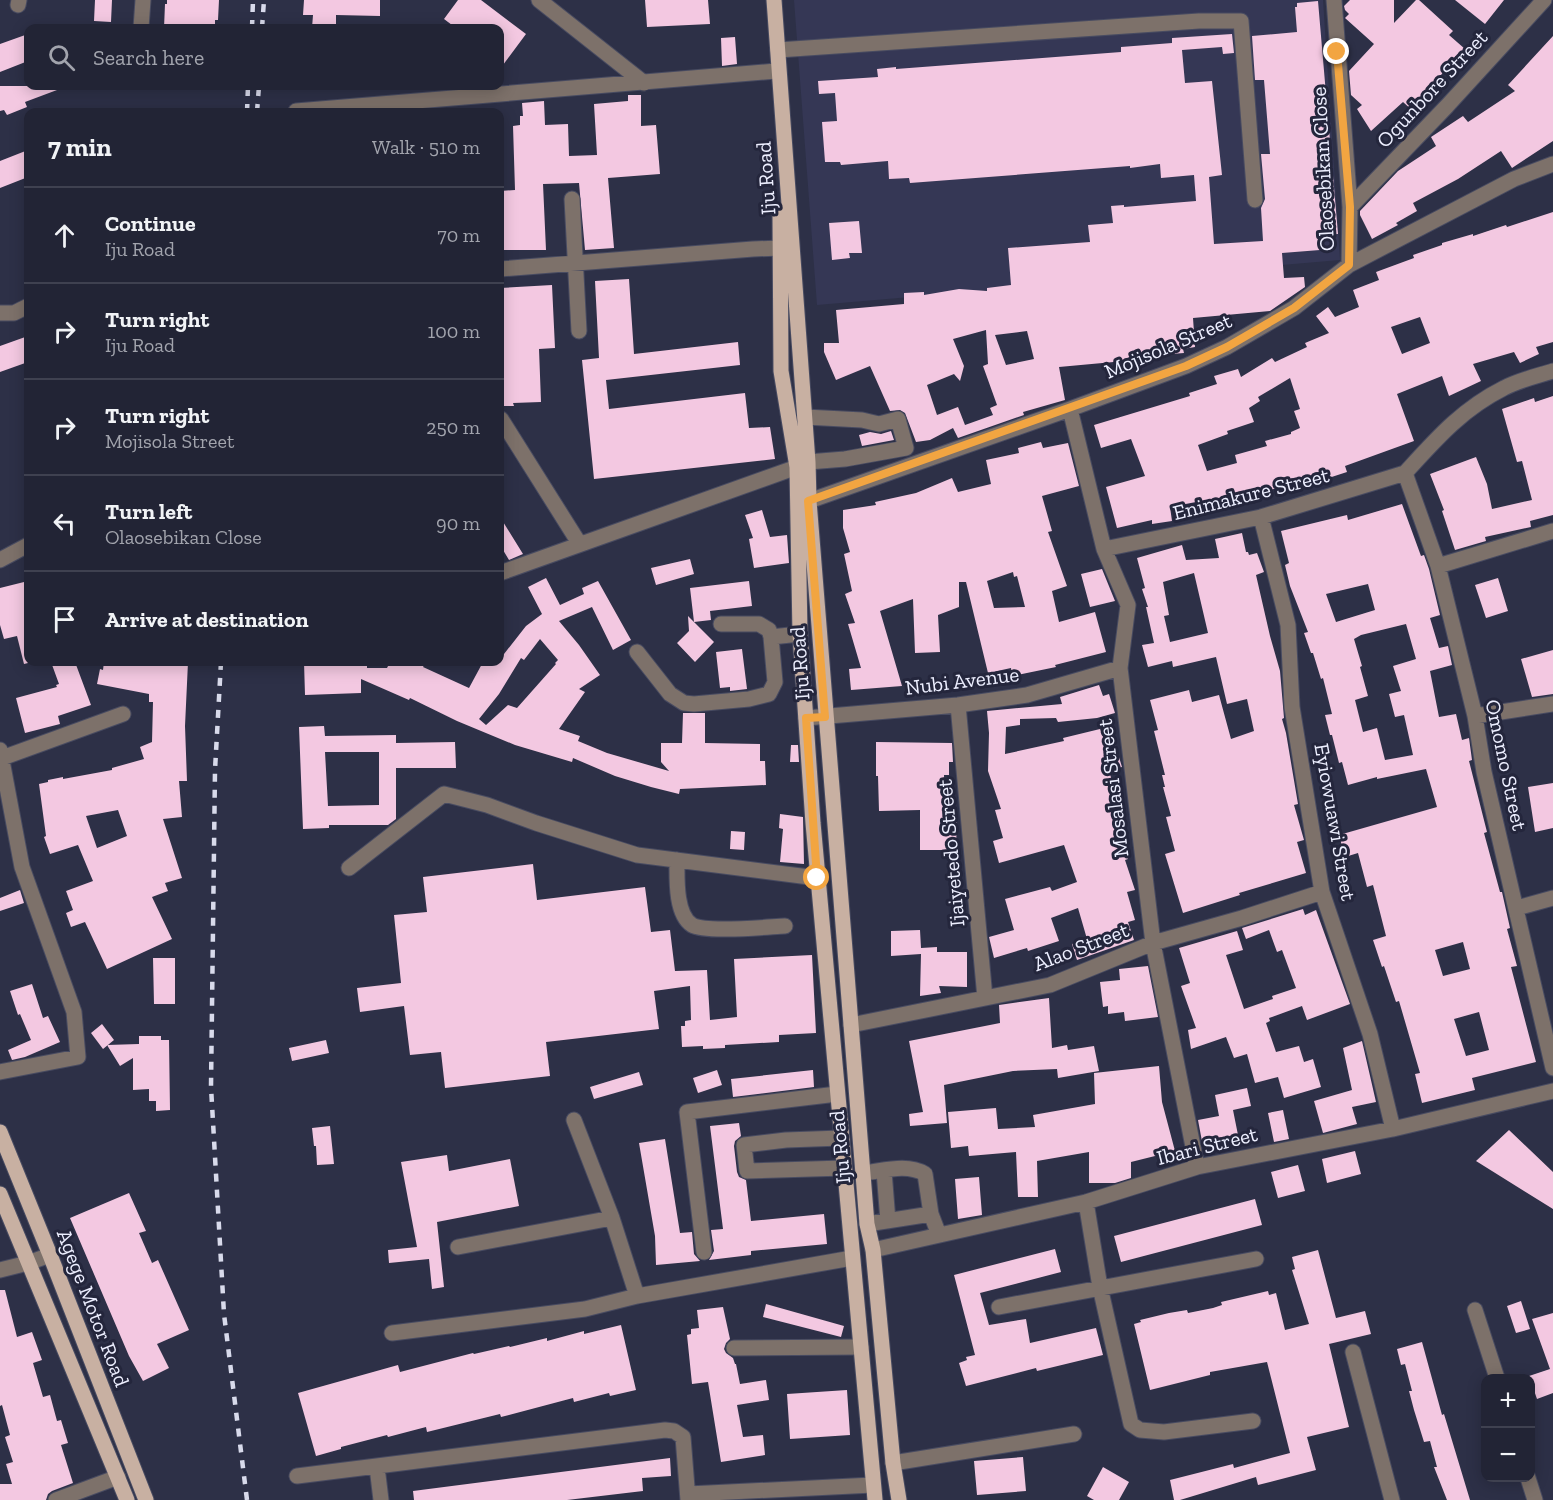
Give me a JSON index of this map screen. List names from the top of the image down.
{
  "streets": {
    "main road": ["Iju Road", "Agege Motor Road"],
    "street": [
      "Ogunbore Street",
      "Olaosebikan Close",
      "Mojisola Street",
      "Enimakure Street",
      "Nubi Avenue",
      "Omomo Street",
      "Mosalasi Street",
      "Eyiowuawi Street",
      "Ijaiyetedo Street",
      "Alao Street",
      "Ibari Street"
    ]
  },
  "crossings": [
    ["Ogunbore Street", "Olaosebikan Close"],
    ["Olaosebikan Close", "Mojisola Street"],
    ["Iju Road", "Mojisola Street"],
    ["Iju Road", "Nubi Avenue"],
    ["Iju Road", "Alao Street"],
    ["Iju Road", "Ibari Street"],
    ["Mojisola Street", "Mosalasi Street"],
    ["Enimakure Street", "Omomo Street"],
    ["Enimakure Street", "Mosalasi Street"],
    ["Enimakure Street", "Eyiowuawi Street"],
    ["Nubi Avenue", "Mosalasi Street"],
    ["Nubi Avenue", "Ijaiyetedo Street"],
    ["Mosalasi Street", "Alao Street"],
    ["Mosalasi Street", "Ibari Street"],
    ["Eyiowuawi Street", "Alao Street"],
    ["Eyiowuawi Street", "Ibari Street"],
    ["Ijaiyetedo Street", "Alao Street"]
  ],
  "page": {
    "search": "Search here",
    "heading": ["7 min", "Walk · 510 m"],
    "list": [
      ["Continue", "Iju Road", "70 m"],
      ["Turn right", "Iju Road", "100 m"],
      ["Turn right", "Mojisola Street", "250 m"],
      ["Turn left", "Olaosebikan Close", "90 m"],
      "Arrive at destination"
    ],
    "map_buttons": ["+", "−"]
  }
}
